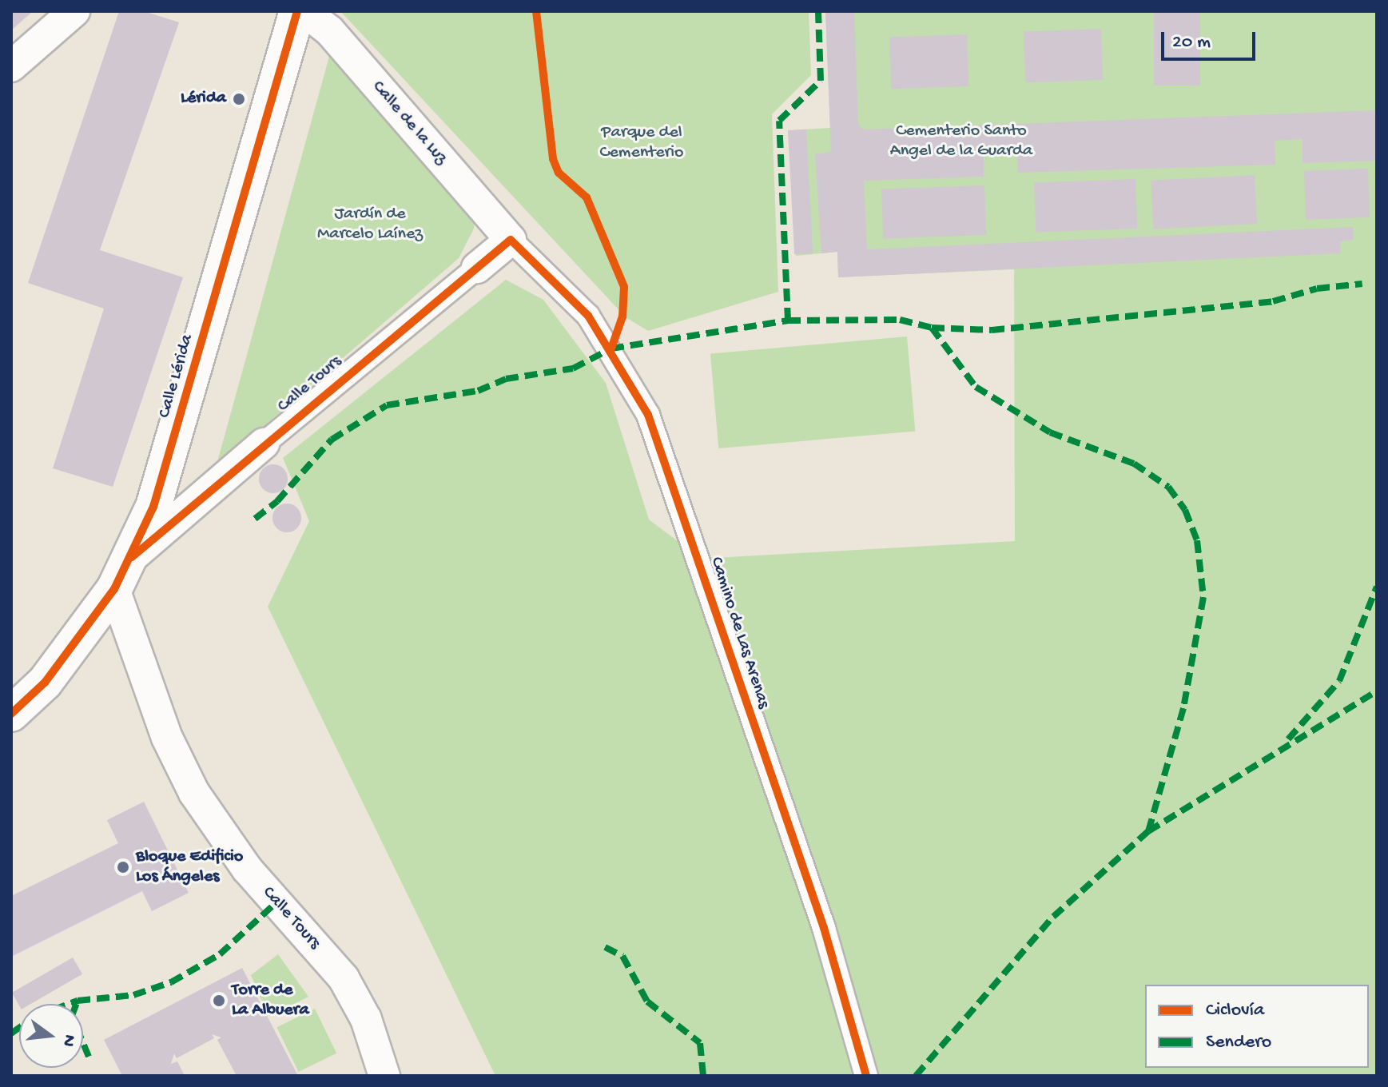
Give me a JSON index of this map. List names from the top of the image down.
{
  "streets": {
    "street": [
      "Calle de la Luz",
      "Calle Lérida",
      "Calle Tours",
      "Camino de Las Arenas"
    ]
  },
  "crossings": [
    ["Calle de la Luz", "Calle Tours"],
    ["Calle de la Luz", "Camino de Las Arenas"],
    ["Calle Lérida", "Calle Tours"],
    ["Calle Tours", "Camino de Las Arenas"]
  ],
  "parks": ["Cementerio Santo Angel de la Guarda", "Parque del Cementerio", "Jardín de Marcelo Laínez"],
  "places": ["Lérida", "Bloque Edificio Los Ángeles", "Torre de La Albuera"],
  "legend": ["Ciclovía", "Sendero"],
  "scale_bar": "20 m",
  "north": "right"
}
